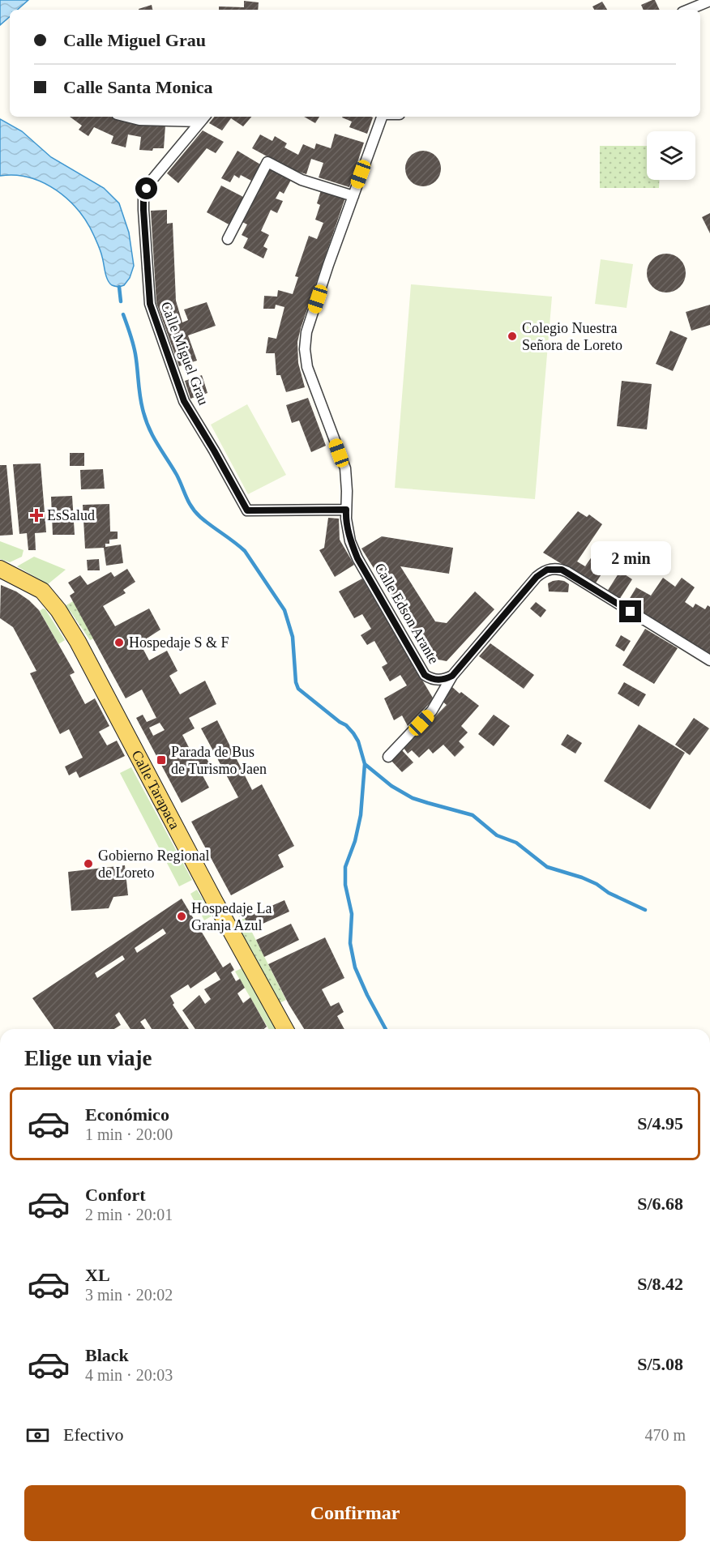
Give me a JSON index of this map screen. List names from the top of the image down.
{
  "streets": {
    "main road": ["Calle Tarapaca"],
    "street": ["Calle Miguel Grau", "Calle Edson Arante"]
  },
  "crossings": [
    ["Calle Miguel Grau", "Calle Edson Arante"]
  ],
  "places": {
    "other": [
      "Colegio Nuestra Señora de Loreto",
      "Hospedaje S & F",
      "Gobierno Regional de Loreto",
      "Hospedaje La Granja Azul"
    ],
    "health": ["EsSalud"],
    "transit": ["Parada de Bus de Turismo Jaen"]
  },
  "page": {
    "banner": ["Calle Miguel Grau", "Calle Santa Monica"],
    "bubble": "2 min",
    "heading": "Elige un viaje",
    "list": [
      {
        "name": "Económico",
        "note": "1 min · 20:00",
        "value": "S/4.95"
      },
      {
        "name": "Confort",
        "note": "2 min · 20:01",
        "value": "S/6.68"
      },
      {
        "name": "XL",
        "note": "3 min · 20:02",
        "value": "S/8.42"
      },
      {
        "name": "Black",
        "note": "4 min · 20:03",
        "value": "S/5.08"
      }
    ],
    "pay": ["Efectivo", "470 m"],
    "buttons": "Confirmar"
  }
}
